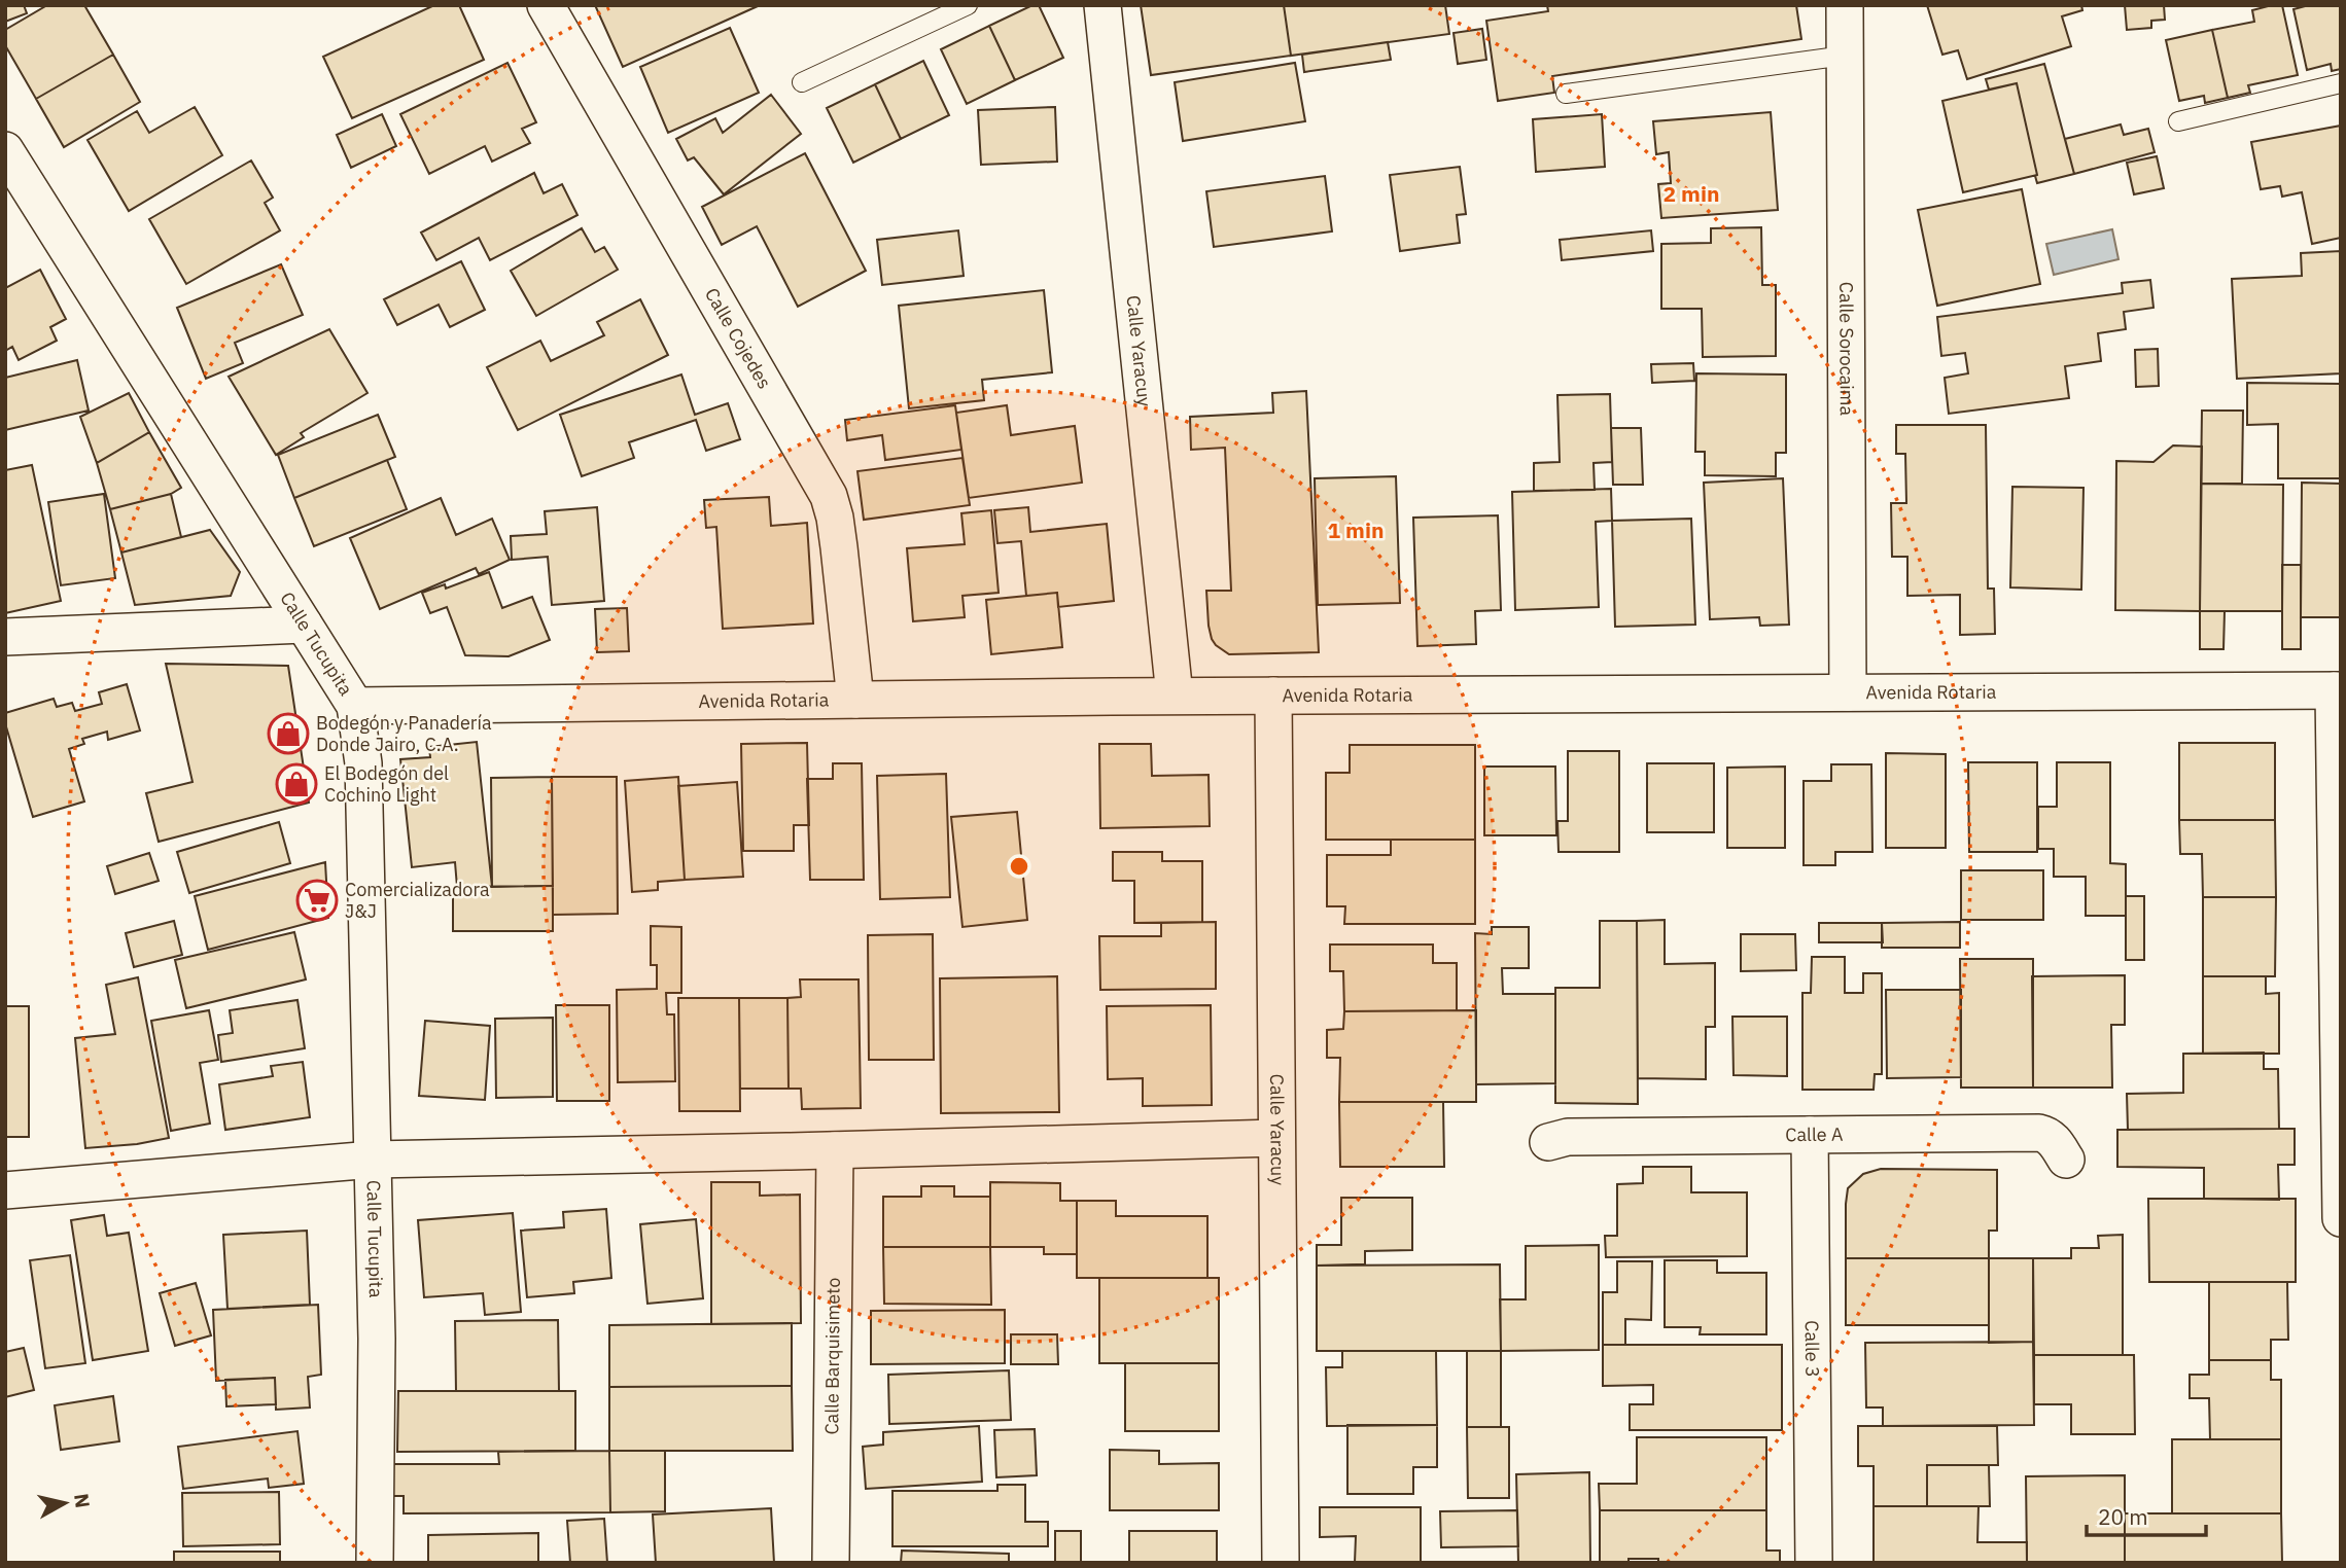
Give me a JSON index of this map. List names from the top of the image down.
{
  "streets": {
    "street": [
      "Calle Cojedes",
      "Calle Sorocaima",
      "Calle Yaracuy",
      "Calle Tucupita",
      "Avenida Rotaria",
      "Calle A",
      "Calle 3",
      "Calle Barquisimeto"
    ]
  },
  "crossings": [
    ["Calle Cojedes", "Avenida Rotaria"],
    ["Calle Sorocaima", "Avenida Rotaria"],
    ["Calle Yaracuy", "Avenida Rotaria"],
    ["Calle Tucupita", "Avenida Rotaria"],
    ["Calle A", "Calle 3"]
  ],
  "places": {
    "shop": ["Bodegón y Panadería Donde Jairo, C.A.", "El Bodegón del Cochino Light"],
    "supermarket": ["Comercializadora J&J"]
  },
  "scale_bar": "20 m",
  "north": "right",
  "rings": ["2 min", "1 min"]
}
